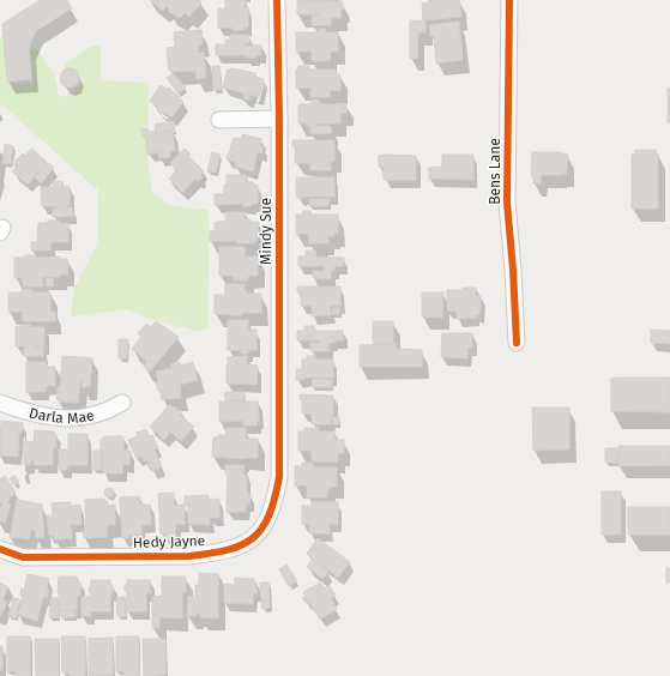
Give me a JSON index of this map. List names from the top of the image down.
{
  "streets": {
    "street": [
      "Bens Lane",
      "Mindy Sue",
      "Darla Mae",
      "Hedy Jayne"
    ]
  },
  "crossings": [
    ["Mindy Sue", "Hedy Jayne"]
  ]
}
